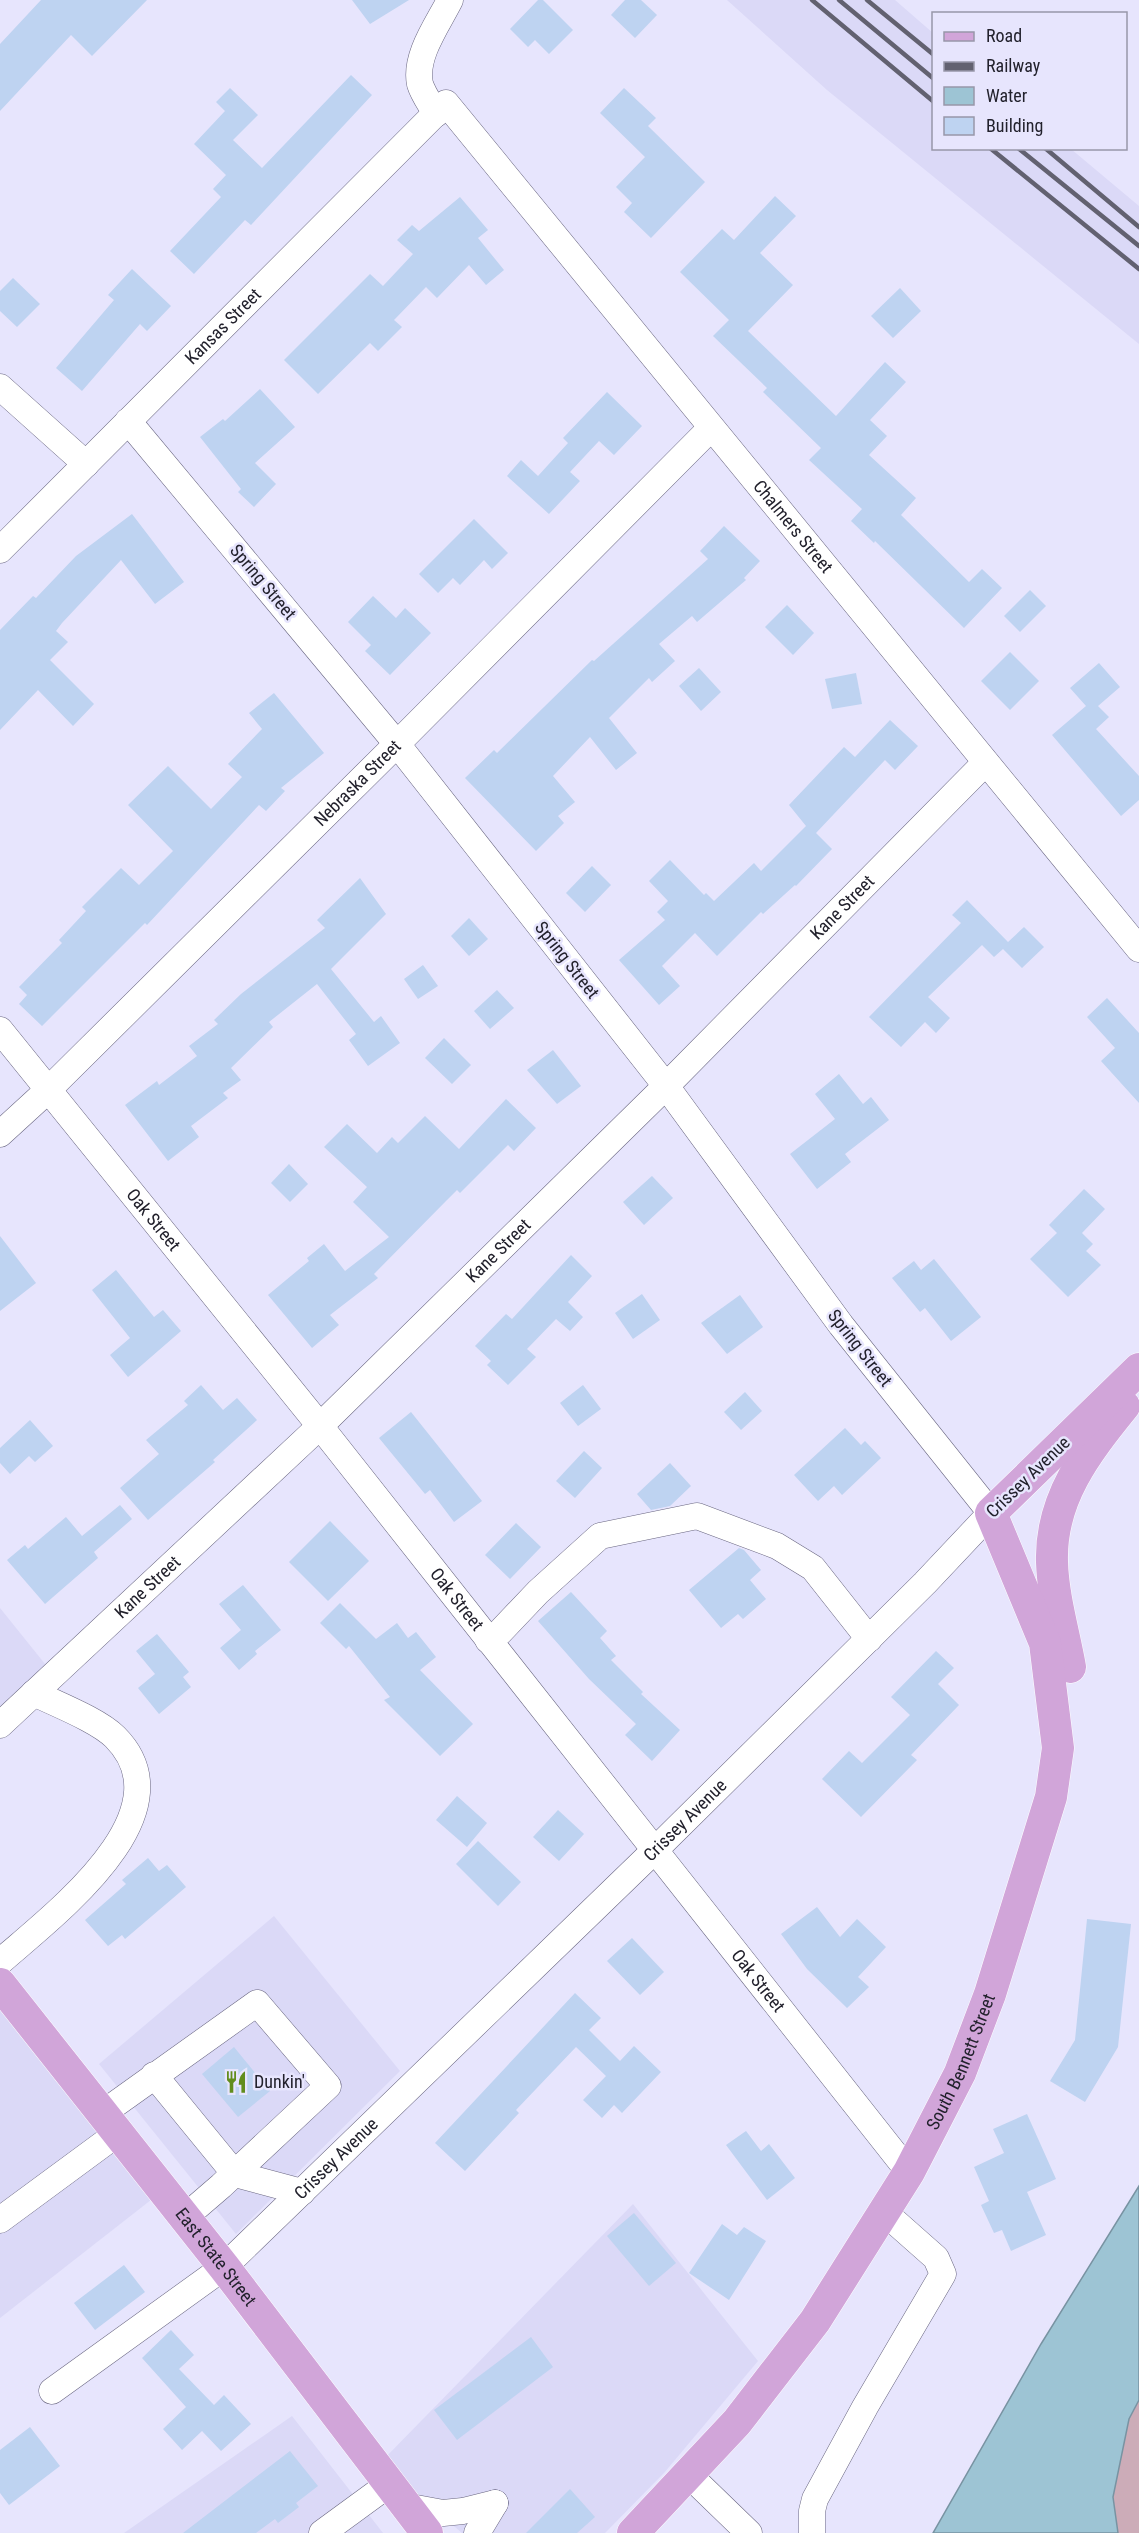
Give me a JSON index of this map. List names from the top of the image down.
{
  "streets": {
    "main road": ["Crissey Avenue", "South Bennett Street", "East State Street"],
    "street": [
      "Kansas Street",
      "Chalmers Street",
      "Spring Street",
      "Nebraska Street",
      "Kane Street",
      "Oak Street"
    ]
  },
  "crossings": [
    ["Kansas Street", "Chalmers Street"],
    ["Kansas Street", "Spring Street"],
    ["Chalmers Street", "Nebraska Street"],
    ["Chalmers Street", "Kane Street"],
    ["Spring Street", "Nebraska Street"],
    ["Spring Street", "Kane Street"],
    ["Spring Street", "Crissey Avenue"],
    ["Spring Street", "South Bennett Street"],
    ["Nebraska Street", "Oak Street"],
    ["Kane Street", "Oak Street"],
    ["Oak Street", "Crissey Avenue"],
    ["Oak Street", "South Bennett Street"],
    ["Crissey Avenue", "South Bennett Street"],
    ["Crissey Avenue", "East State Street"]
  ],
  "places": {
    "restaurant": ["Dunkin'"]
  },
  "legend": [
    "Road",
    "Railway",
    "Water",
    "Building"
  ]
}
